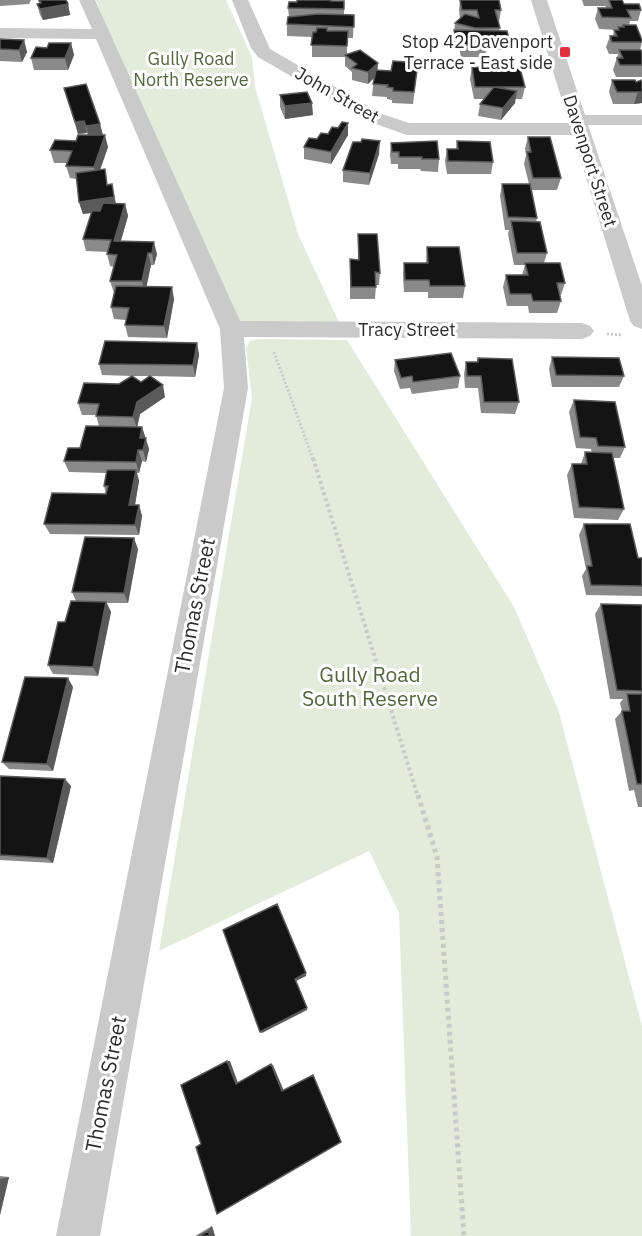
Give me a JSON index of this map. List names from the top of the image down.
{
  "streets": {
    "street": [
      "John Street",
      "Davenport Street",
      "Tracy Street",
      "Thomas Street"
    ]
  },
  "crossings": [
    ["John Street", "Davenport Street"],
    ["Tracy Street", "Thomas Street"]
  ],
  "parks": ["Gully Road North Reserve", "Gully Road South Reserve"],
  "places": {
    "transit": ["Stop 42 Davenport Terrace - East side"]
  }
}
